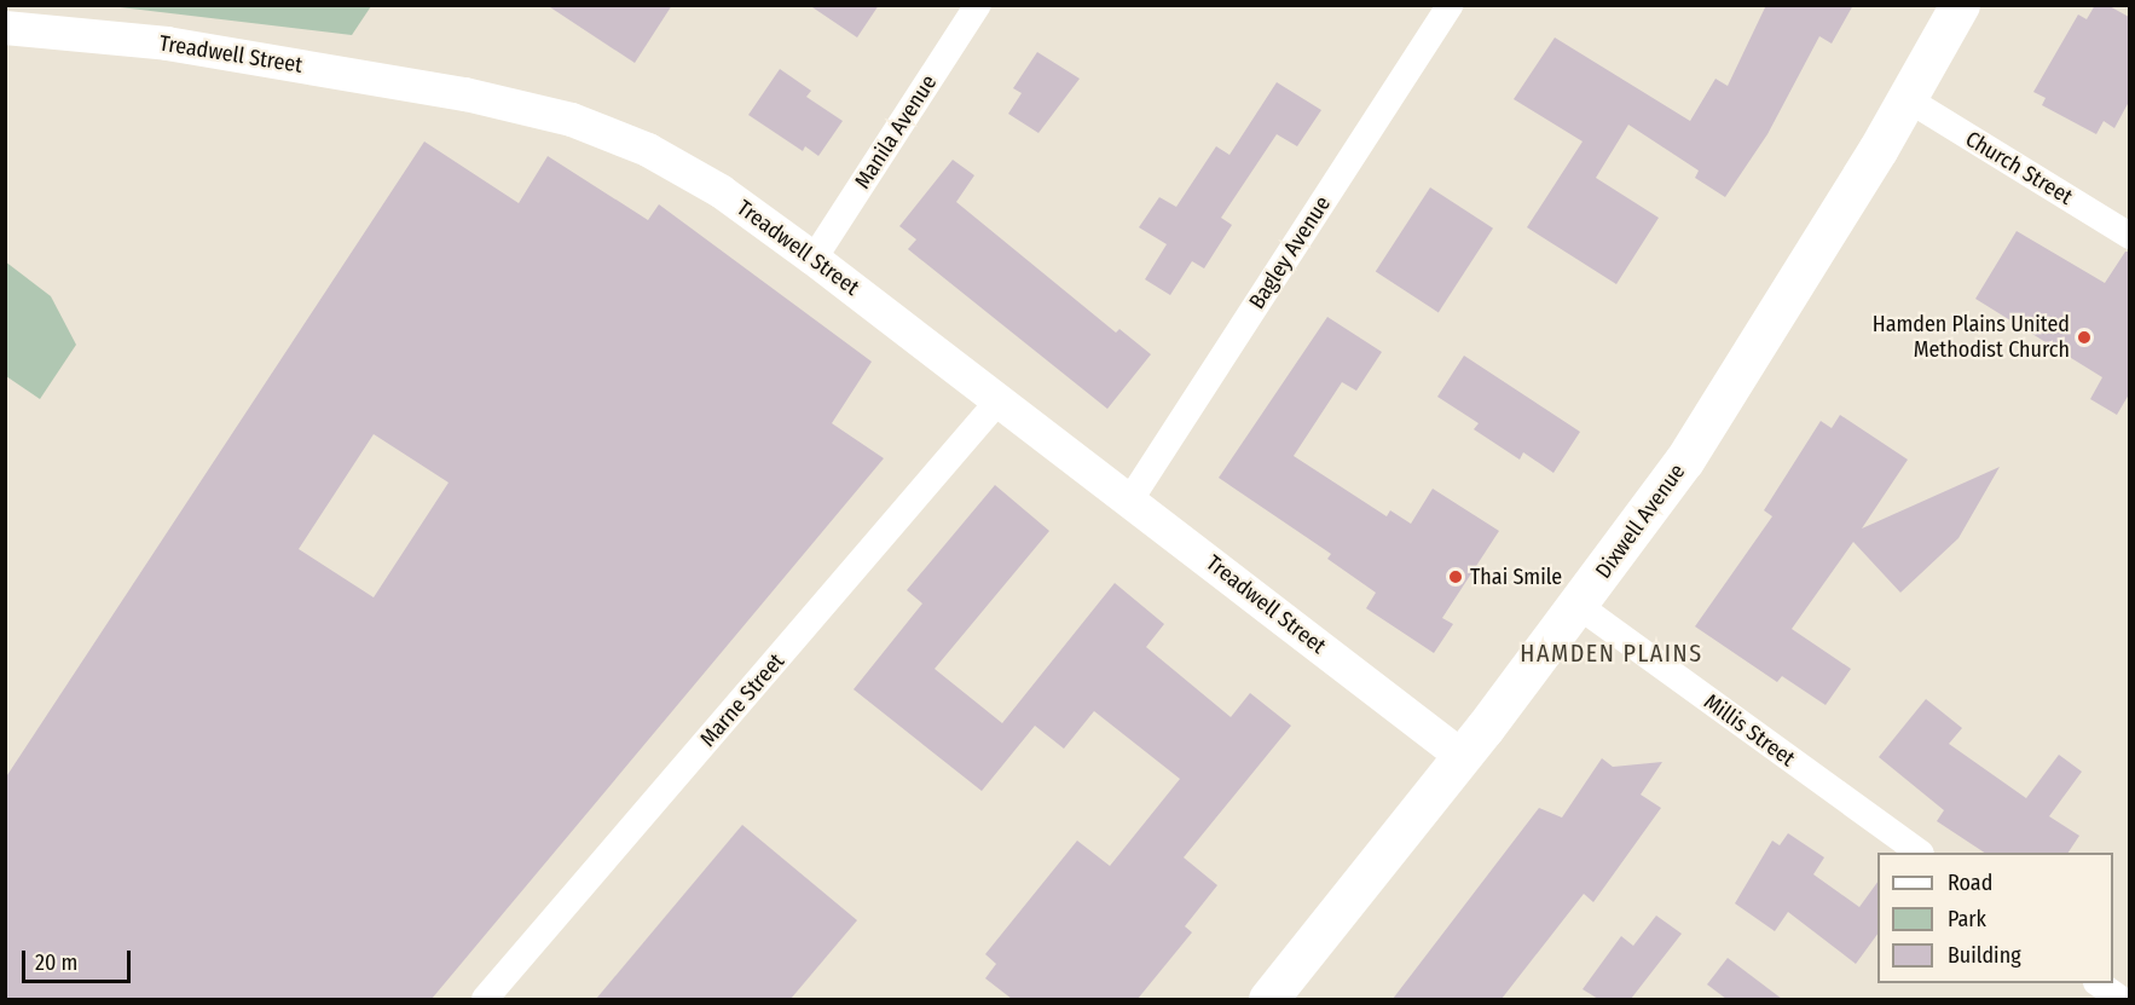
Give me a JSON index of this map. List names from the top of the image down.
{
  "streets": {
    "main road": ["Dixwell Avenue"],
    "street": [
      "Treadwell Street",
      "Manila Avenue",
      "Church Street",
      "Bagley Avenue",
      "Marne Street",
      "Millis Street"
    ]
  },
  "crossings": [
    ["Treadwell Street", "Manila Avenue"],
    ["Treadwell Street", "Bagley Avenue"],
    ["Treadwell Street", "Dixwell Avenue"],
    ["Treadwell Street", "Marne Street"],
    ["Church Street", "Dixwell Avenue"],
    ["Dixwell Avenue", "Millis Street"]
  ],
  "districts": ["HAMDEN PLAINS"],
  "places": ["Hamden Plains United Methodist Church", "Thai Smile"],
  "legend": ["Road", "Park", "Building"],
  "scale_bar": "20 m"
}
